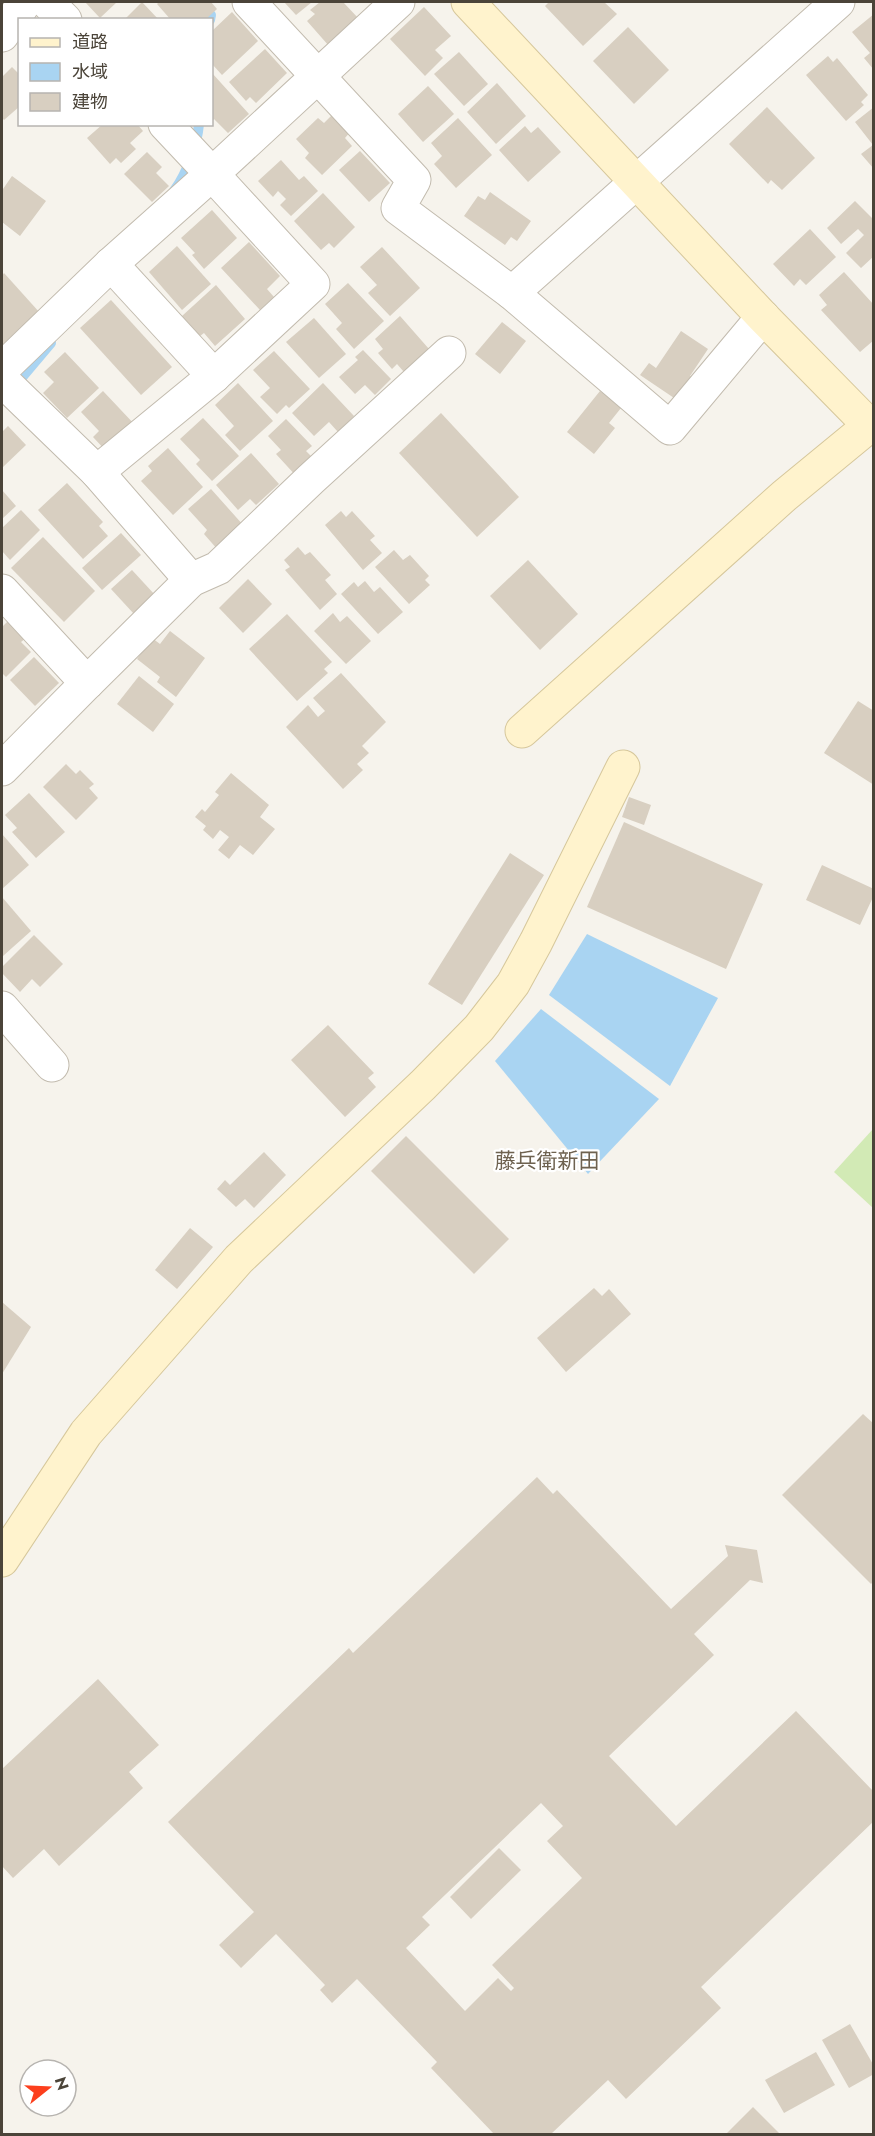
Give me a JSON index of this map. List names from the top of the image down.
{
  "districts": ["藤兵衛新田"],
  "legend": ["道路", "水域", "建物"],
  "north": "right"
}
